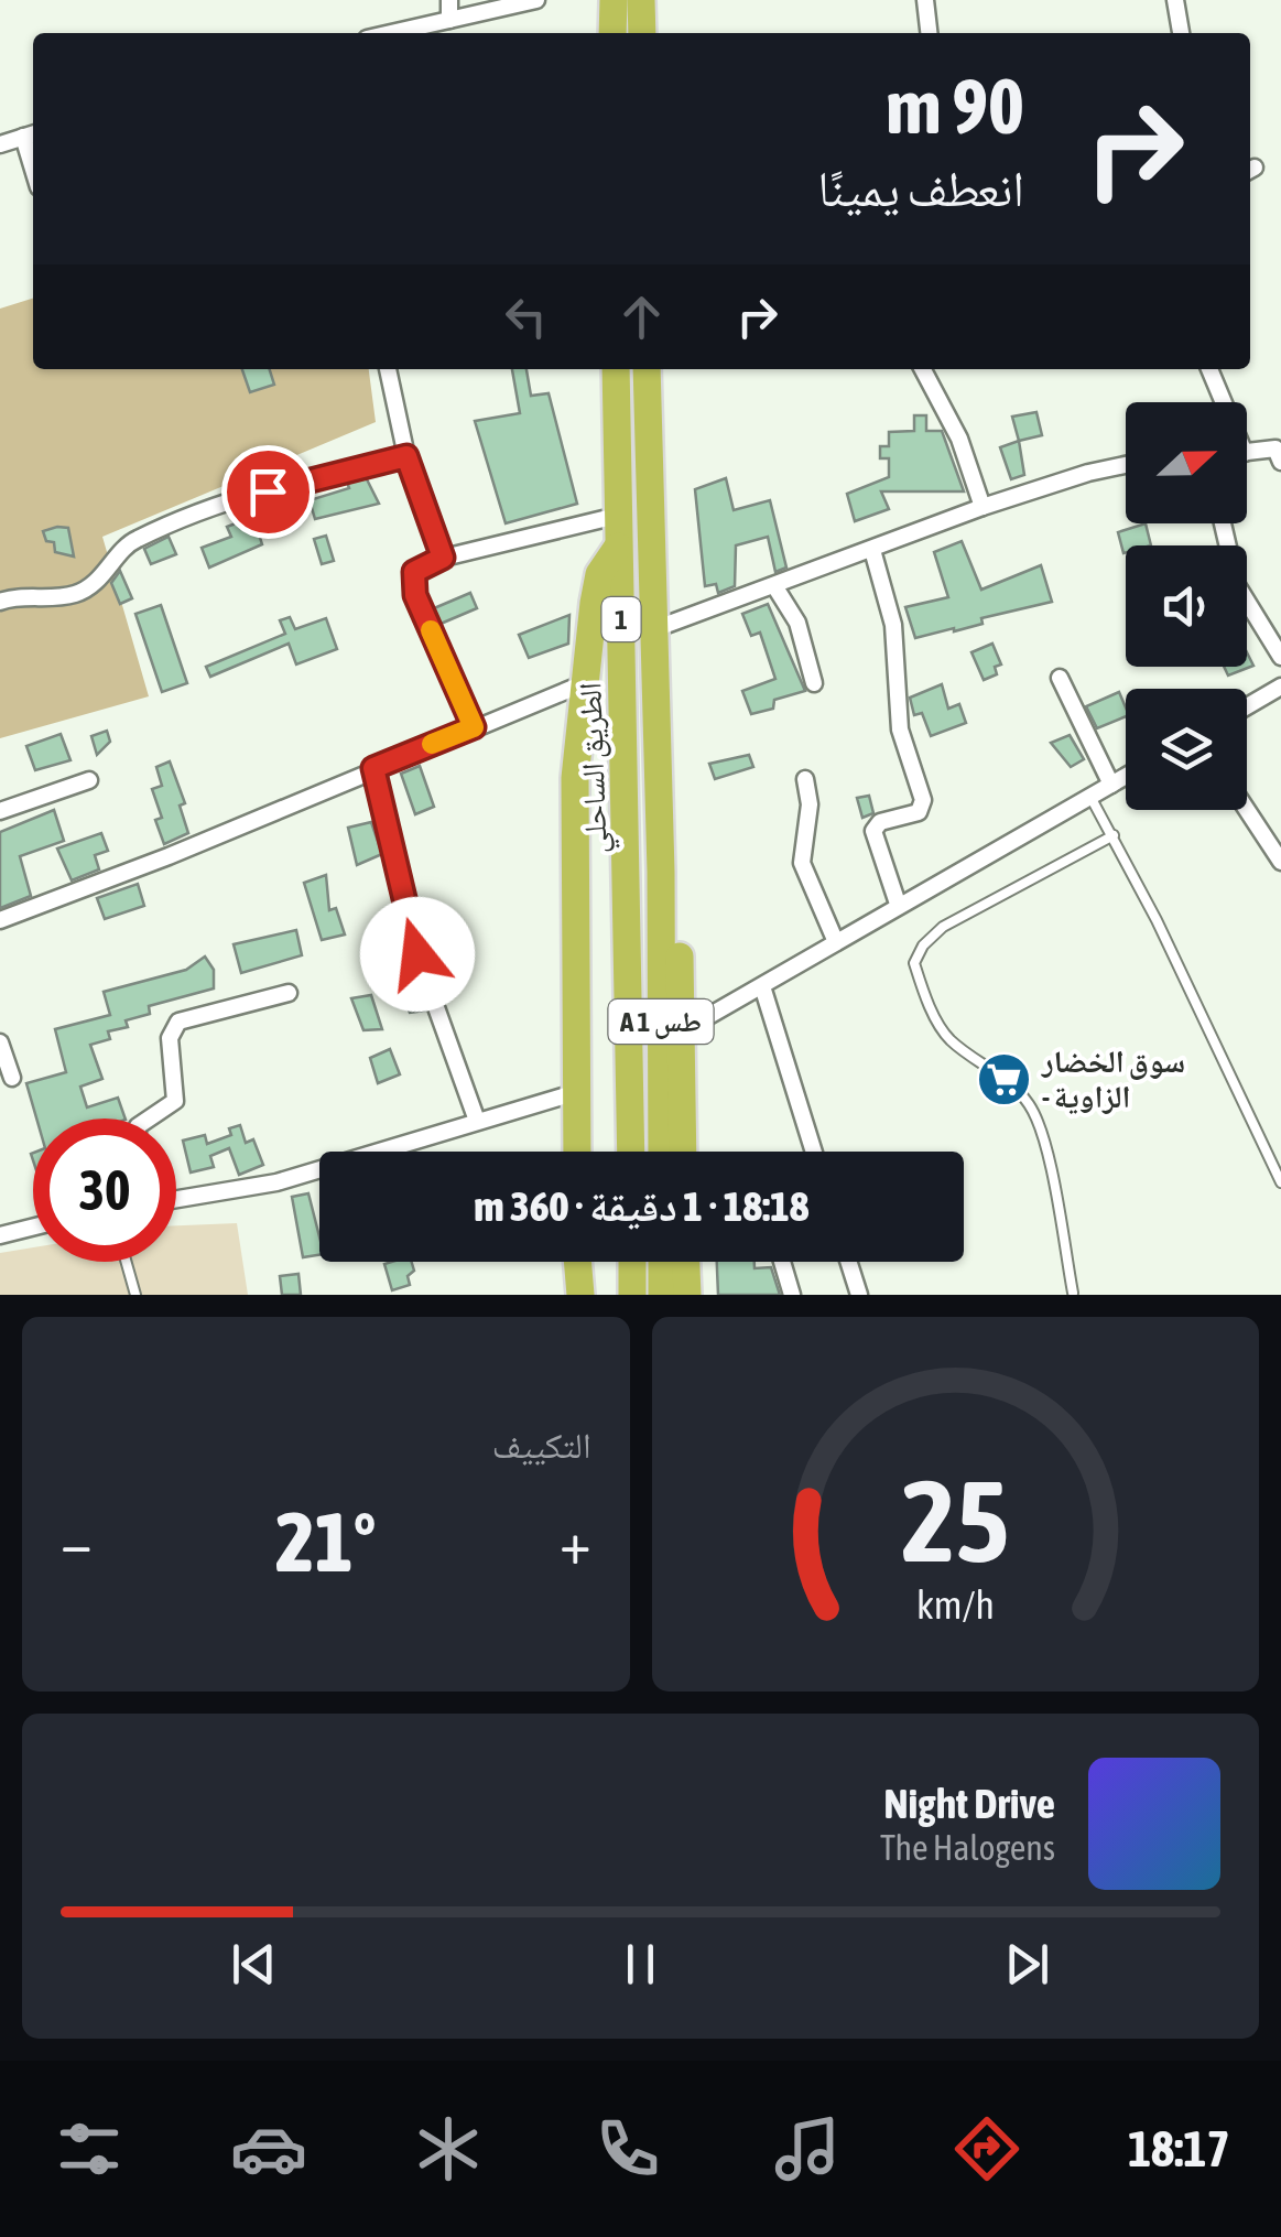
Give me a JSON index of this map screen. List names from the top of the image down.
{
  "streets": {
    "highway": ["1", "الطريق الساحلي", "A 1 طس"]
  },
  "places": {
    "supermarket": ["سوق الخضار - الزاوية"]
  },
  "north": "right",
  "page": {
    "turn": ["90 m", "انعطف يمينًا"],
    "limit": "30",
    "trip": "18:18 · 1 دقيقة · 360 m",
    "tile": "التكييف",
    "heat": ["−", "21°", "+"],
    "song": ["Night Drive", "The Halogens"],
    "tabs": "18:17",
    "gauge": ["25", "km/h"]
  }
}
